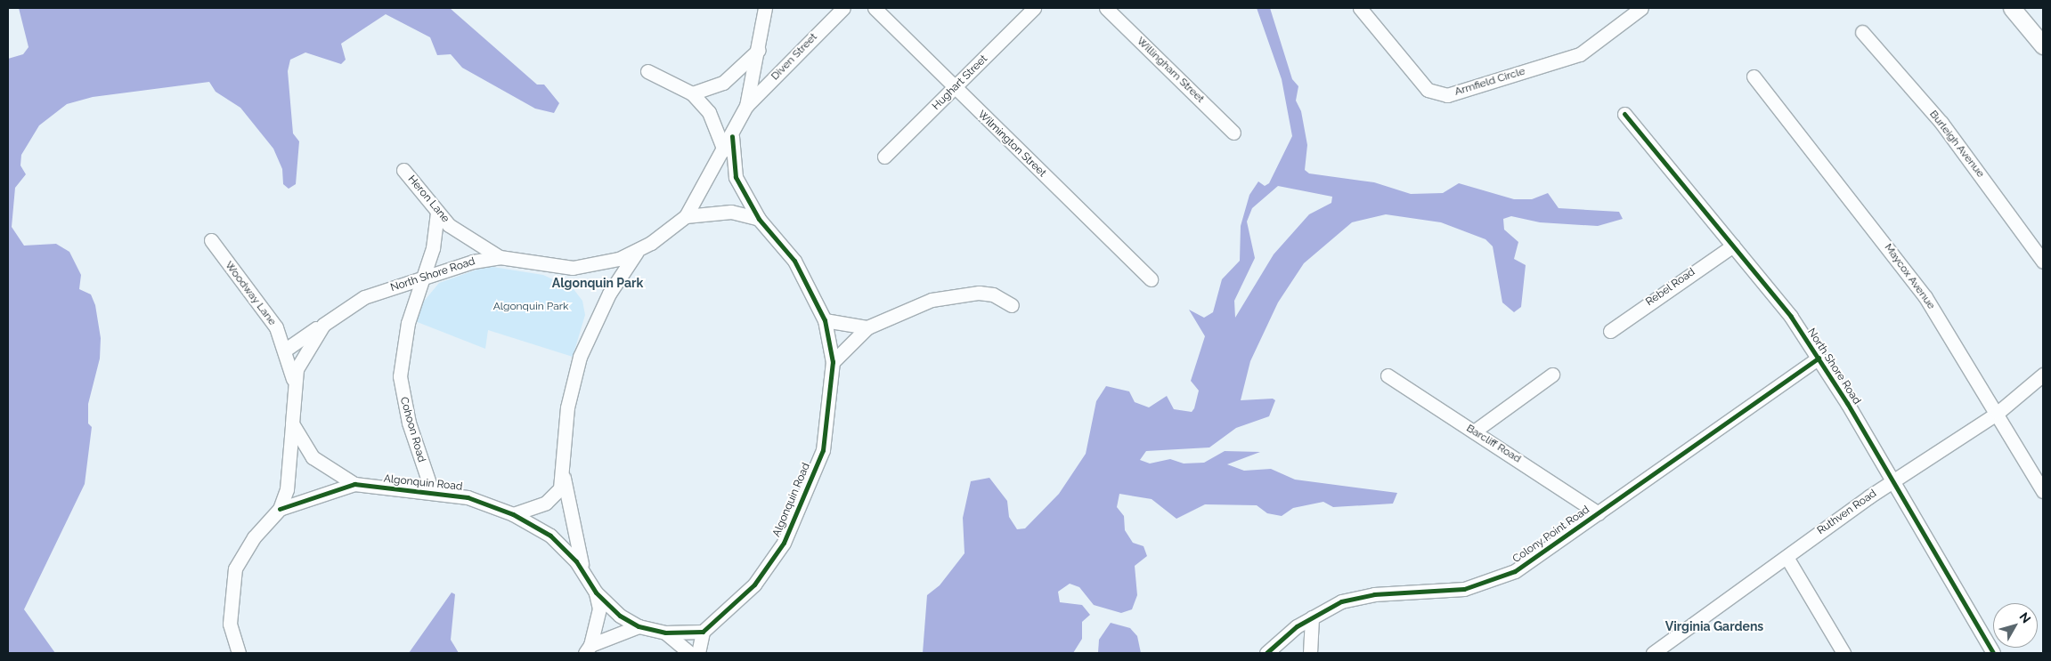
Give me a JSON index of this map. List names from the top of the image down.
{
  "streets": {
    "street": [
      "Diven Street",
      "Willingham Street",
      "Armfield Circle",
      "Hughart Street",
      "Wilmington Street",
      "Burleigh Avenue",
      "Heron Lane",
      "North Shore Road",
      "Maycox Avenue",
      "Rebel Road",
      "Woodway Lane",
      "Cohoon Road",
      "Barcliff Road",
      "Algonquin Road",
      "Ruthven Road",
      "Colony Point Road"
    ]
  },
  "crossings": [
    ["Diven Street", "North Shore Road"],
    ["Hughart Street", "Wilmington Street"],
    ["Heron Lane", "North Shore Road"],
    ["Heron Lane", "Cohoon Road"],
    ["North Shore Road", "Rebel Road"],
    ["North Shore Road", "Woodway Lane"],
    ["North Shore Road", "Cohoon Road"],
    ["North Shore Road", "Algonquin Road"],
    ["North Shore Road", "Ruthven Road"],
    ["North Shore Road", "Colony Point Road"],
    ["Maycox Avenue", "Ruthven Road"],
    ["Cohoon Road", "Algonquin Road"],
    ["Barcliff Road", "Colony Point Road"]
  ],
  "districts": ["Algonquin Park", "Virginia Gardens"],
  "parks": ["Algonquin Park"],
  "north": "top right"
}
